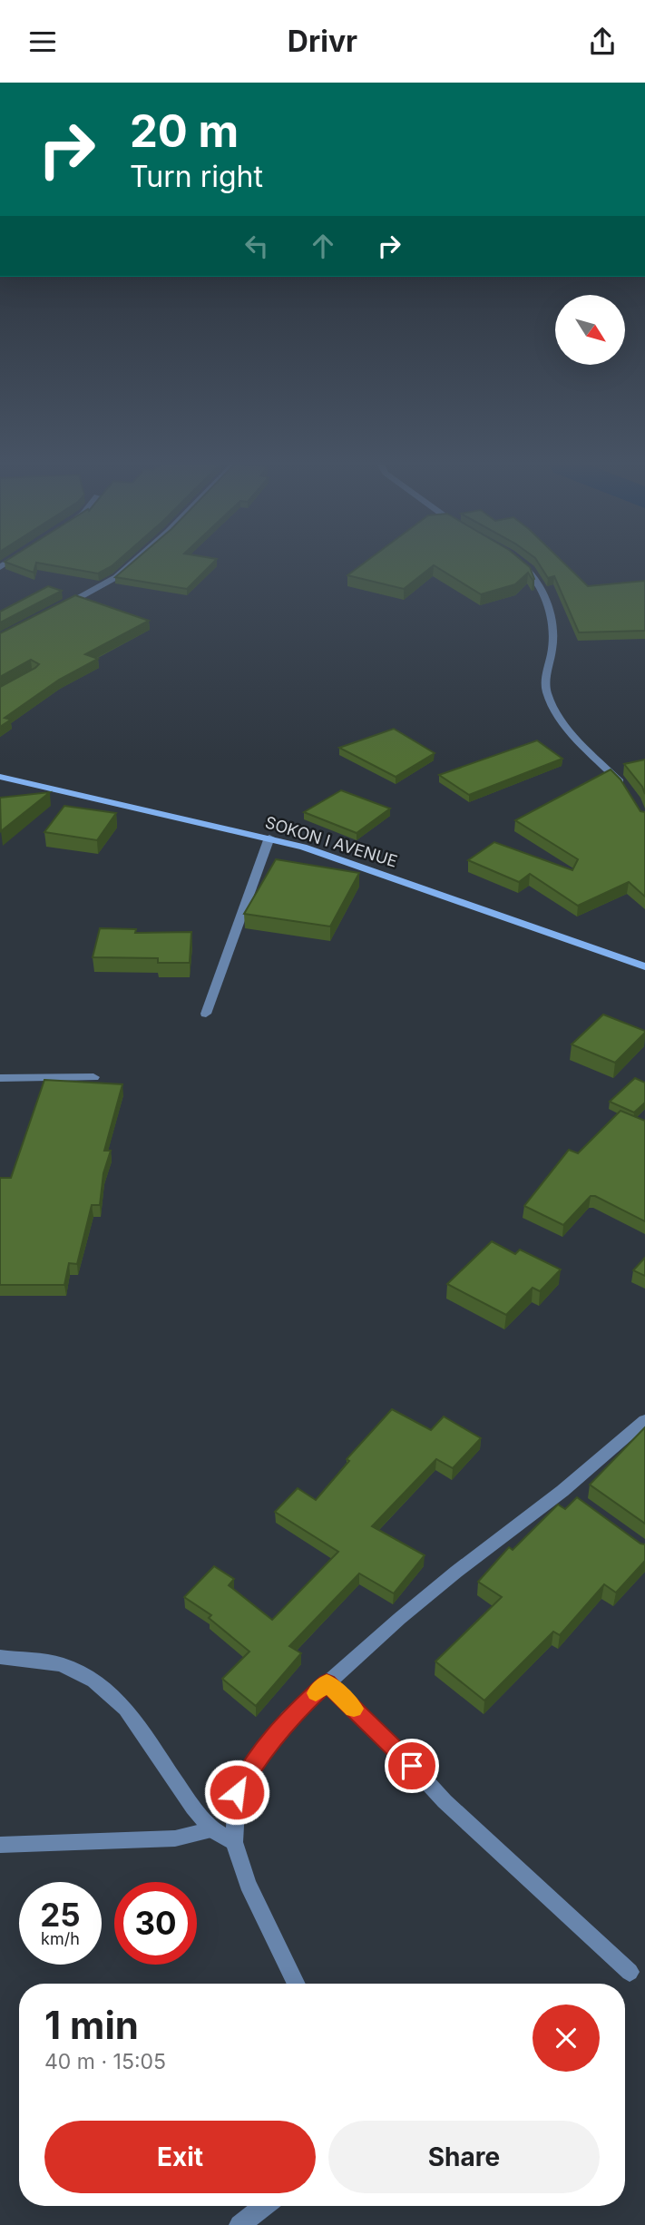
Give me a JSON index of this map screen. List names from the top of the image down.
{
  "streets": {
    "street": ["SOKON I AVENUE"]
  },
  "north": "bottom right",
  "page": {
    "header": "Drivr",
    "turn": ["20 m", "Turn right"],
    "speed": "25 km/h",
    "limit": "30",
    "heading": ["1 min", "40 m · 15:05"],
    "buttons": ["Exit", "Share"]
  }
}
